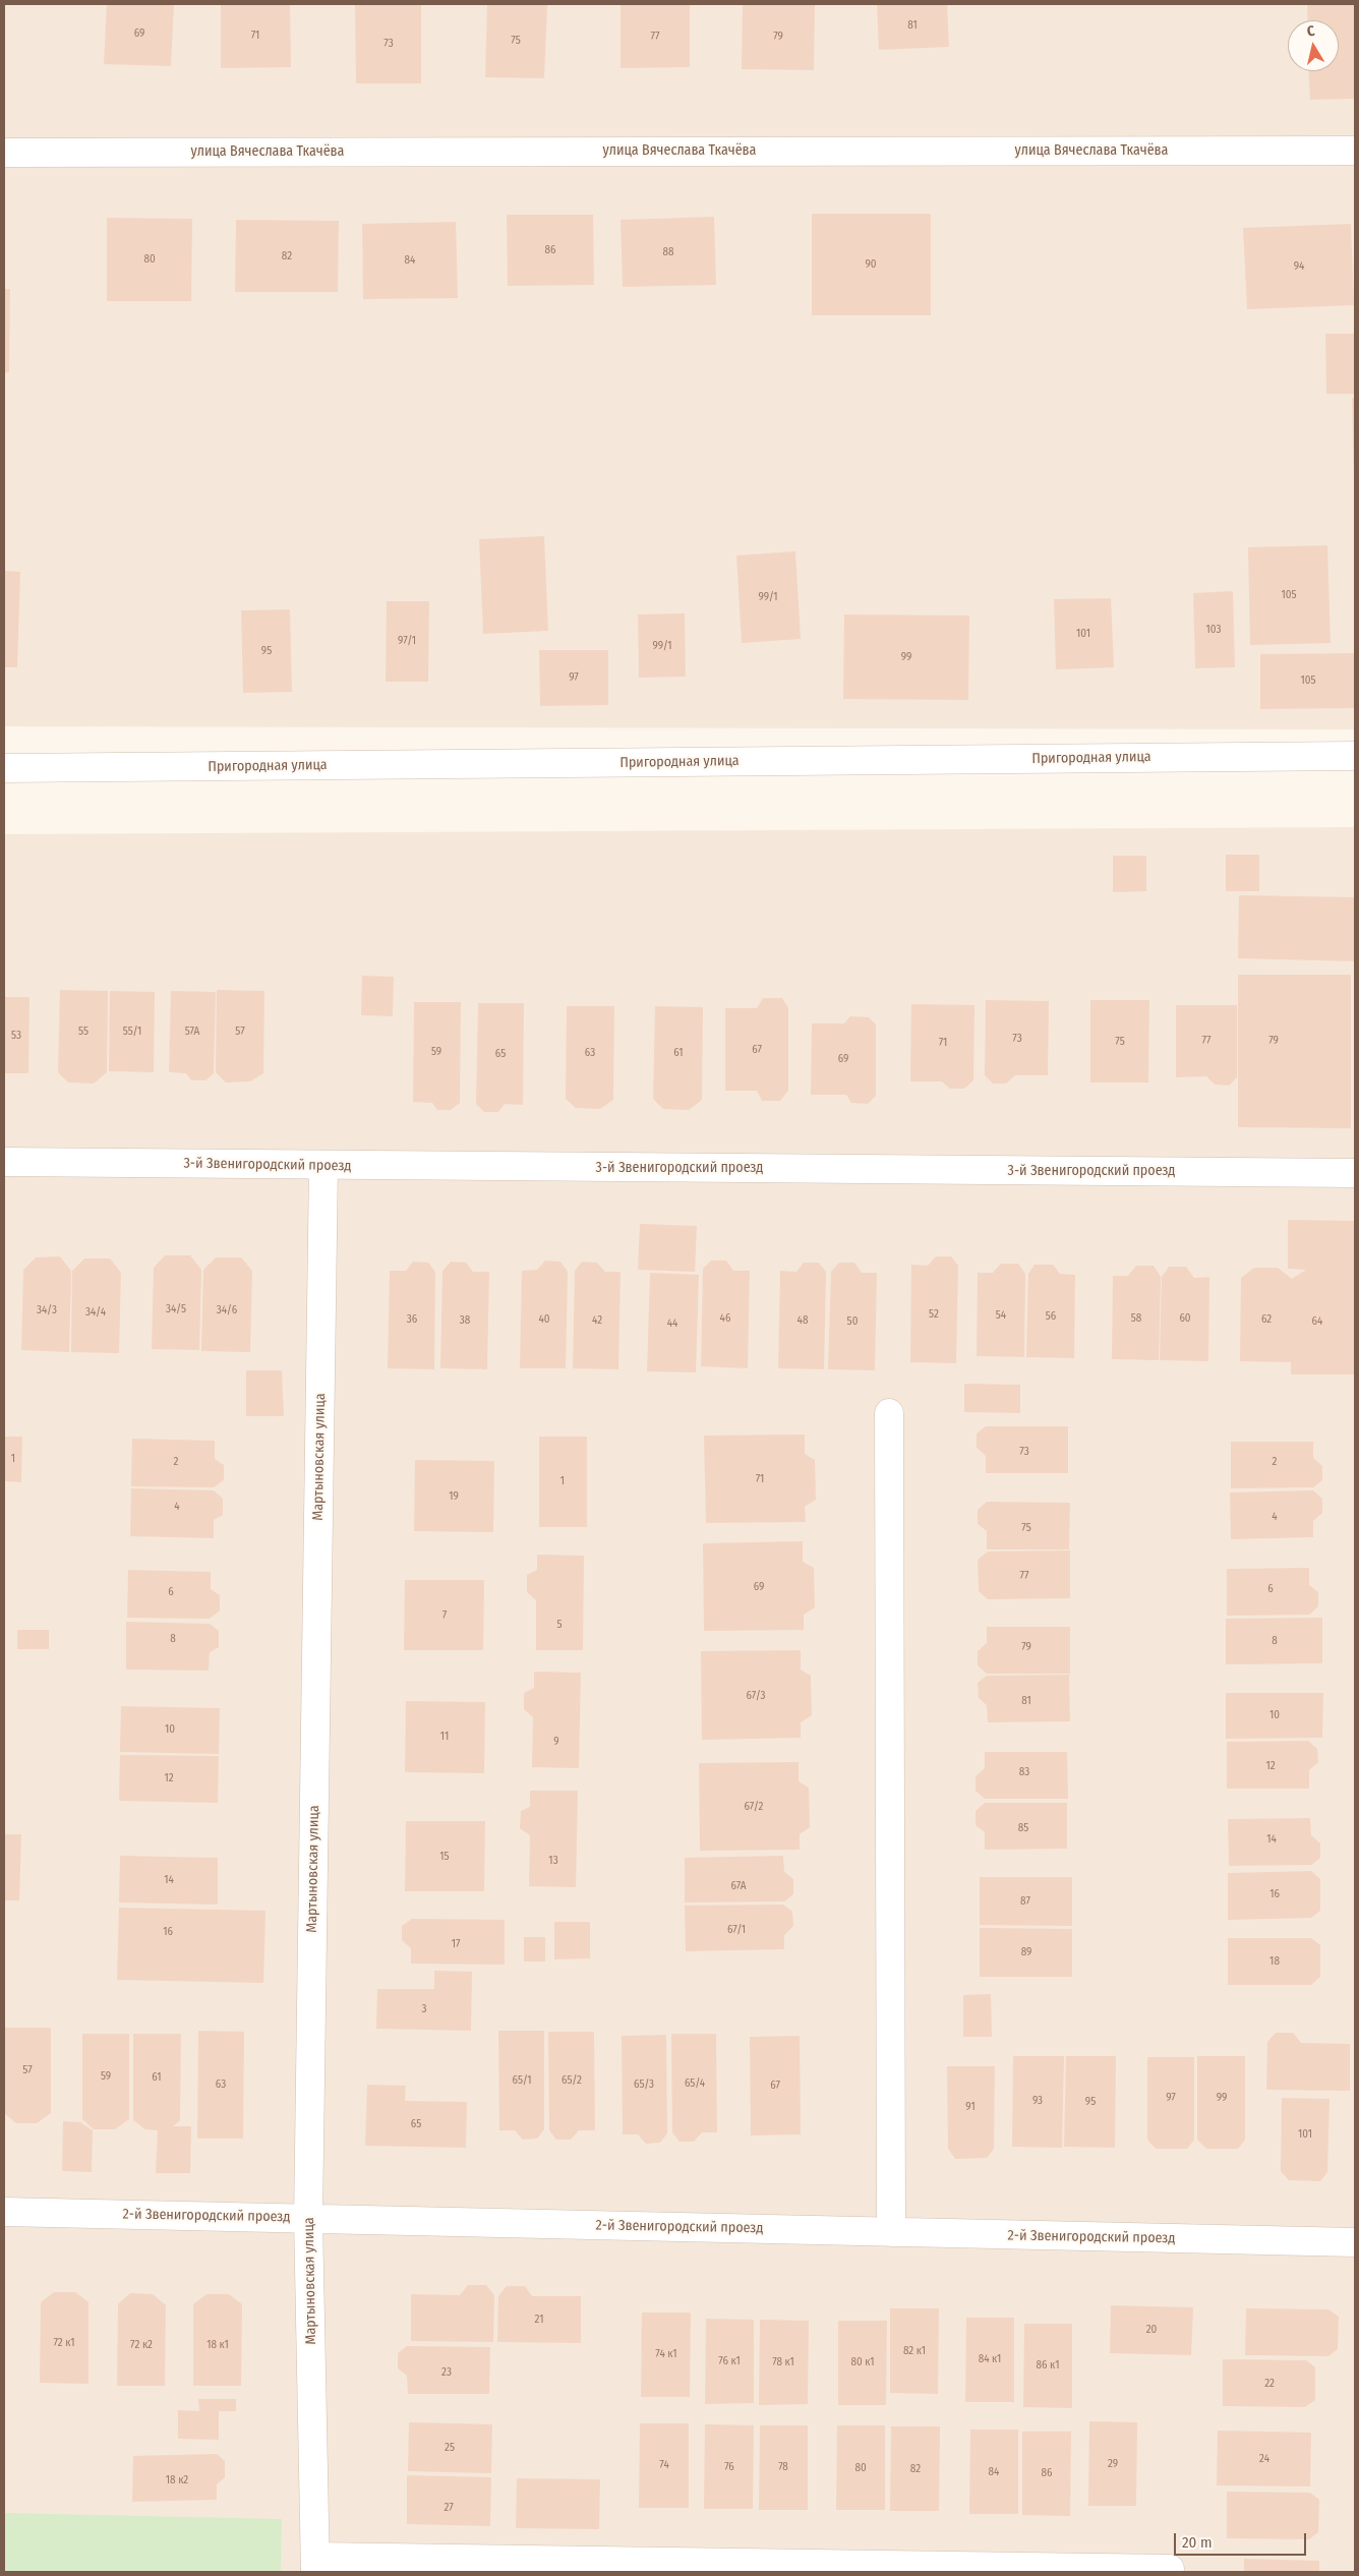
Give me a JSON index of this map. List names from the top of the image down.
{
  "streets": {
    "street": [
      "улица Вячеслава Ткачёва",
      "Пригородная улица",
      "3-й Звенигородский проезд",
      "Мартыновская улица",
      "2-й Звенигородский проезд"
    ]
  },
  "crossings": [
    ["3-й Звенигородский проезд", "Мартыновская улица"],
    ["Мартыновская улица", "2-й Звенигородский проезд"]
  ],
  "house_numbers": [
    "81",
    "69",
    "71",
    "77",
    "79",
    "75",
    "73",
    "86",
    "88",
    "82",
    "80",
    "84",
    "90",
    "94",
    "105",
    "99/1",
    "103",
    "101",
    "97/1",
    "99/1",
    "95",
    "99",
    "97",
    "105",
    "55",
    "55/1",
    "57А",
    "57",
    "53",
    "73",
    "77",
    "79",
    "75",
    "71",
    "67",
    "59",
    "63",
    "61",
    "65",
    "69",
    "34/5",
    "34/3",
    "34/6",
    "34/4",
    "52",
    "54",
    "56",
    "46",
    "58",
    "60",
    "36",
    "40",
    "62",
    "38",
    "42",
    "48",
    "50",
    "64",
    "44",
    "73",
    "1",
    "2",
    "2",
    "71",
    "1",
    "19",
    "4",
    "4",
    "75",
    "77",
    "69",
    "6",
    "6",
    "7",
    "5",
    "8",
    "8",
    "79",
    "67/3",
    "81",
    "10",
    "10",
    "11",
    "9",
    "12",
    "83",
    "12",
    "67/2",
    "85",
    "14",
    "15",
    "13",
    "14",
    "67А",
    "16",
    "87",
    "67/1",
    "16",
    "17",
    "89",
    "18",
    "3",
    "57",
    "59",
    "61",
    "65/1",
    "65/2",
    "65/4",
    "63",
    "65/3",
    "67",
    "97",
    "99",
    "93",
    "95",
    "91",
    "65",
    "101",
    "21",
    "20",
    "72 к1",
    "72 к2",
    "18 к1",
    "82 к1",
    "74 к1",
    "84 к1",
    "76 к1",
    "78 к1",
    "80 к1",
    "86 к1",
    "23",
    "22",
    "25",
    "24",
    "29",
    "74",
    "76",
    "78",
    "80",
    "82",
    "84",
    "86",
    "18 к2",
    "27"
  ],
  "scale_bar": "20 m",
  "north": "top"
}
